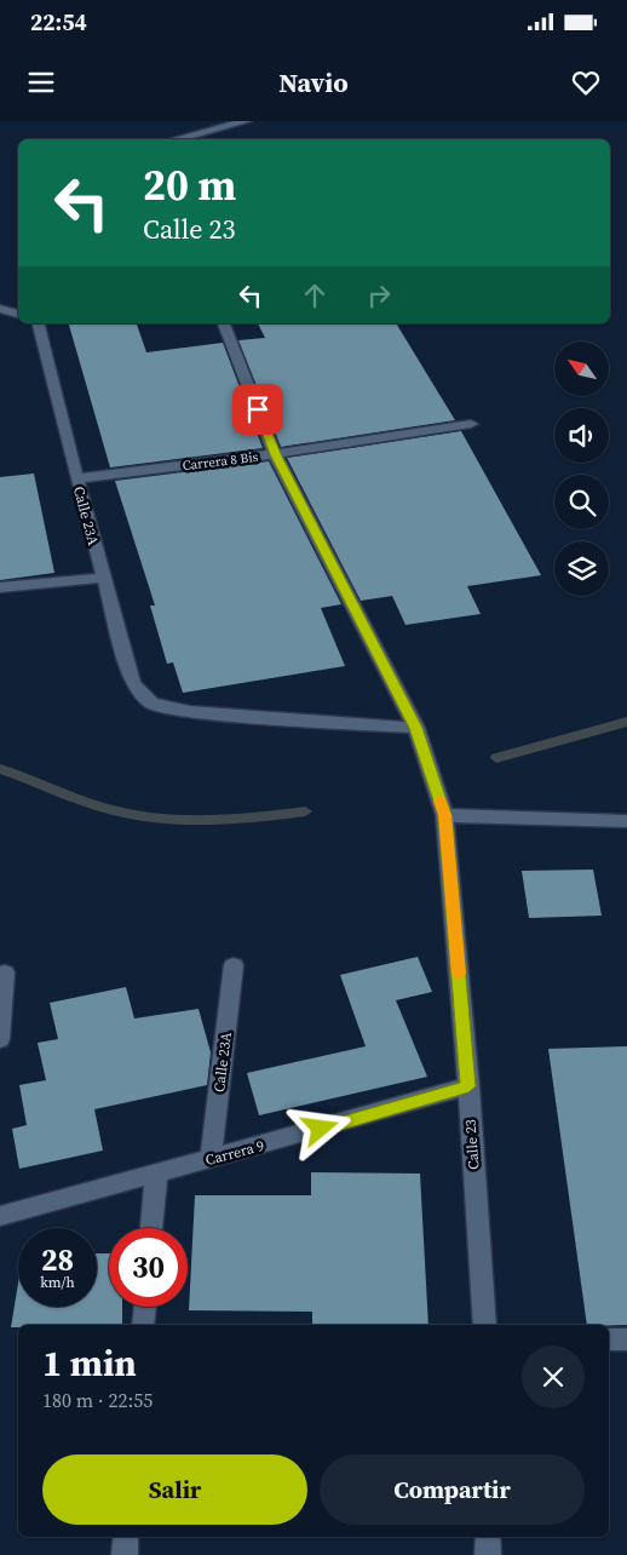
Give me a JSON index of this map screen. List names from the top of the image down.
{
  "streets": {
    "street": [
      "Carrera 8 Bis",
      "Calle 23A",
      "Calle 23",
      "Carrera 9"
    ]
  },
  "crossings": [
    ["Carrera 8 Bis", "Calle 23A"],
    ["Carrera 8 Bis", "Calle 23"],
    ["Calle 23A", "Calle 23"],
    ["Calle 23A", "Carrera 9"],
    ["Calle 23", "Carrera 9"]
  ],
  "north": "top left",
  "page": {
    "status": "22:54",
    "header": "Navio",
    "turn": ["20 m", "Calle 23"],
    "speed": "28 km/h",
    "limit": "30",
    "heading": ["1 min", "180 m · 22:55"],
    "buttons": ["Salir", "Compartir"]
  }
}
